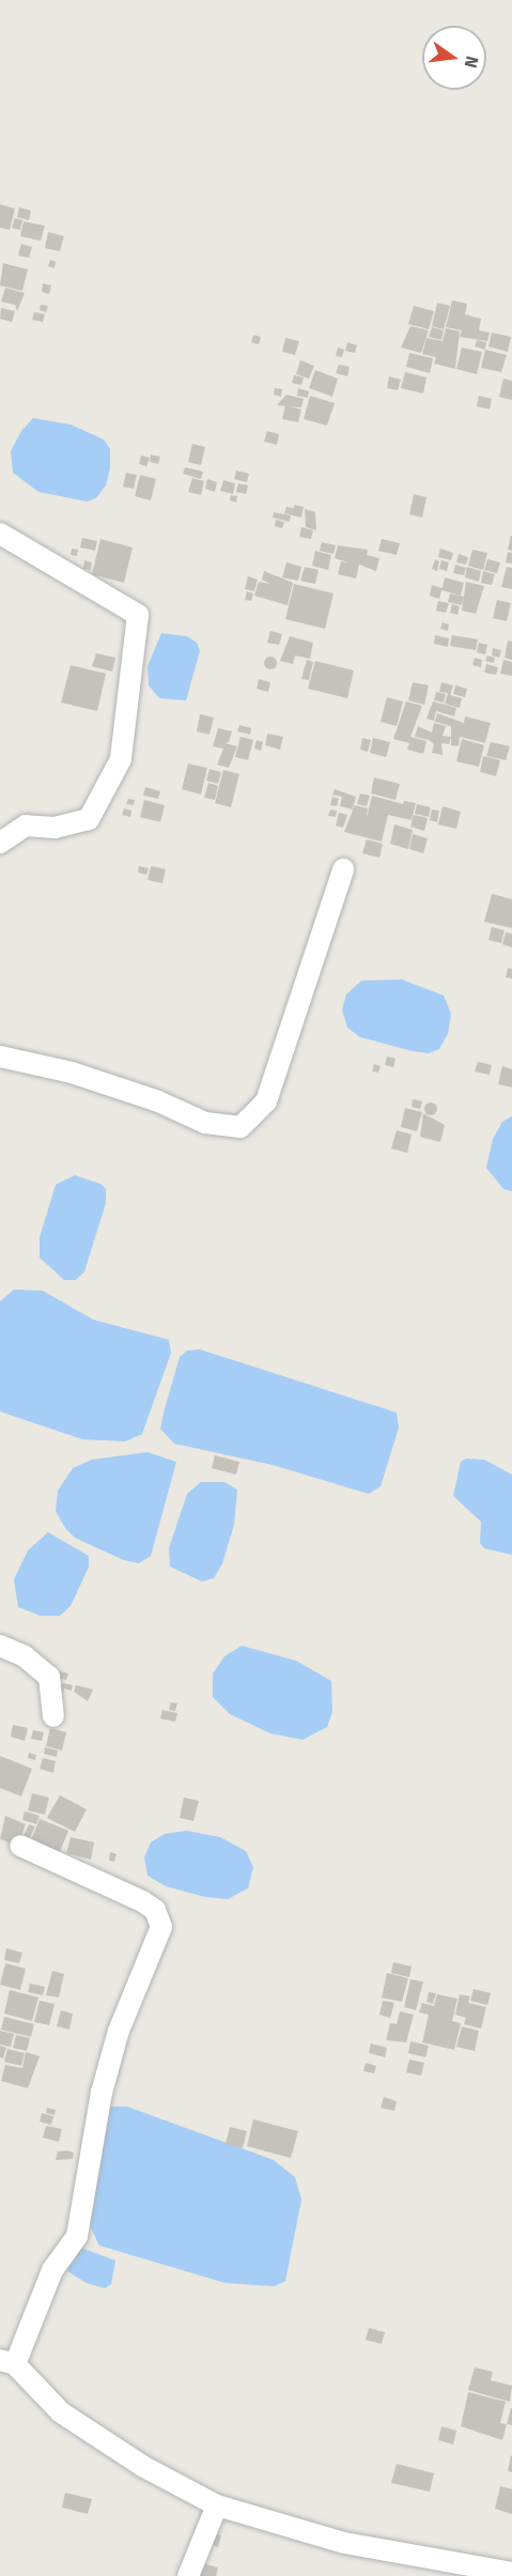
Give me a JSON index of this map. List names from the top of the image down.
{
  "north": "right"
}
